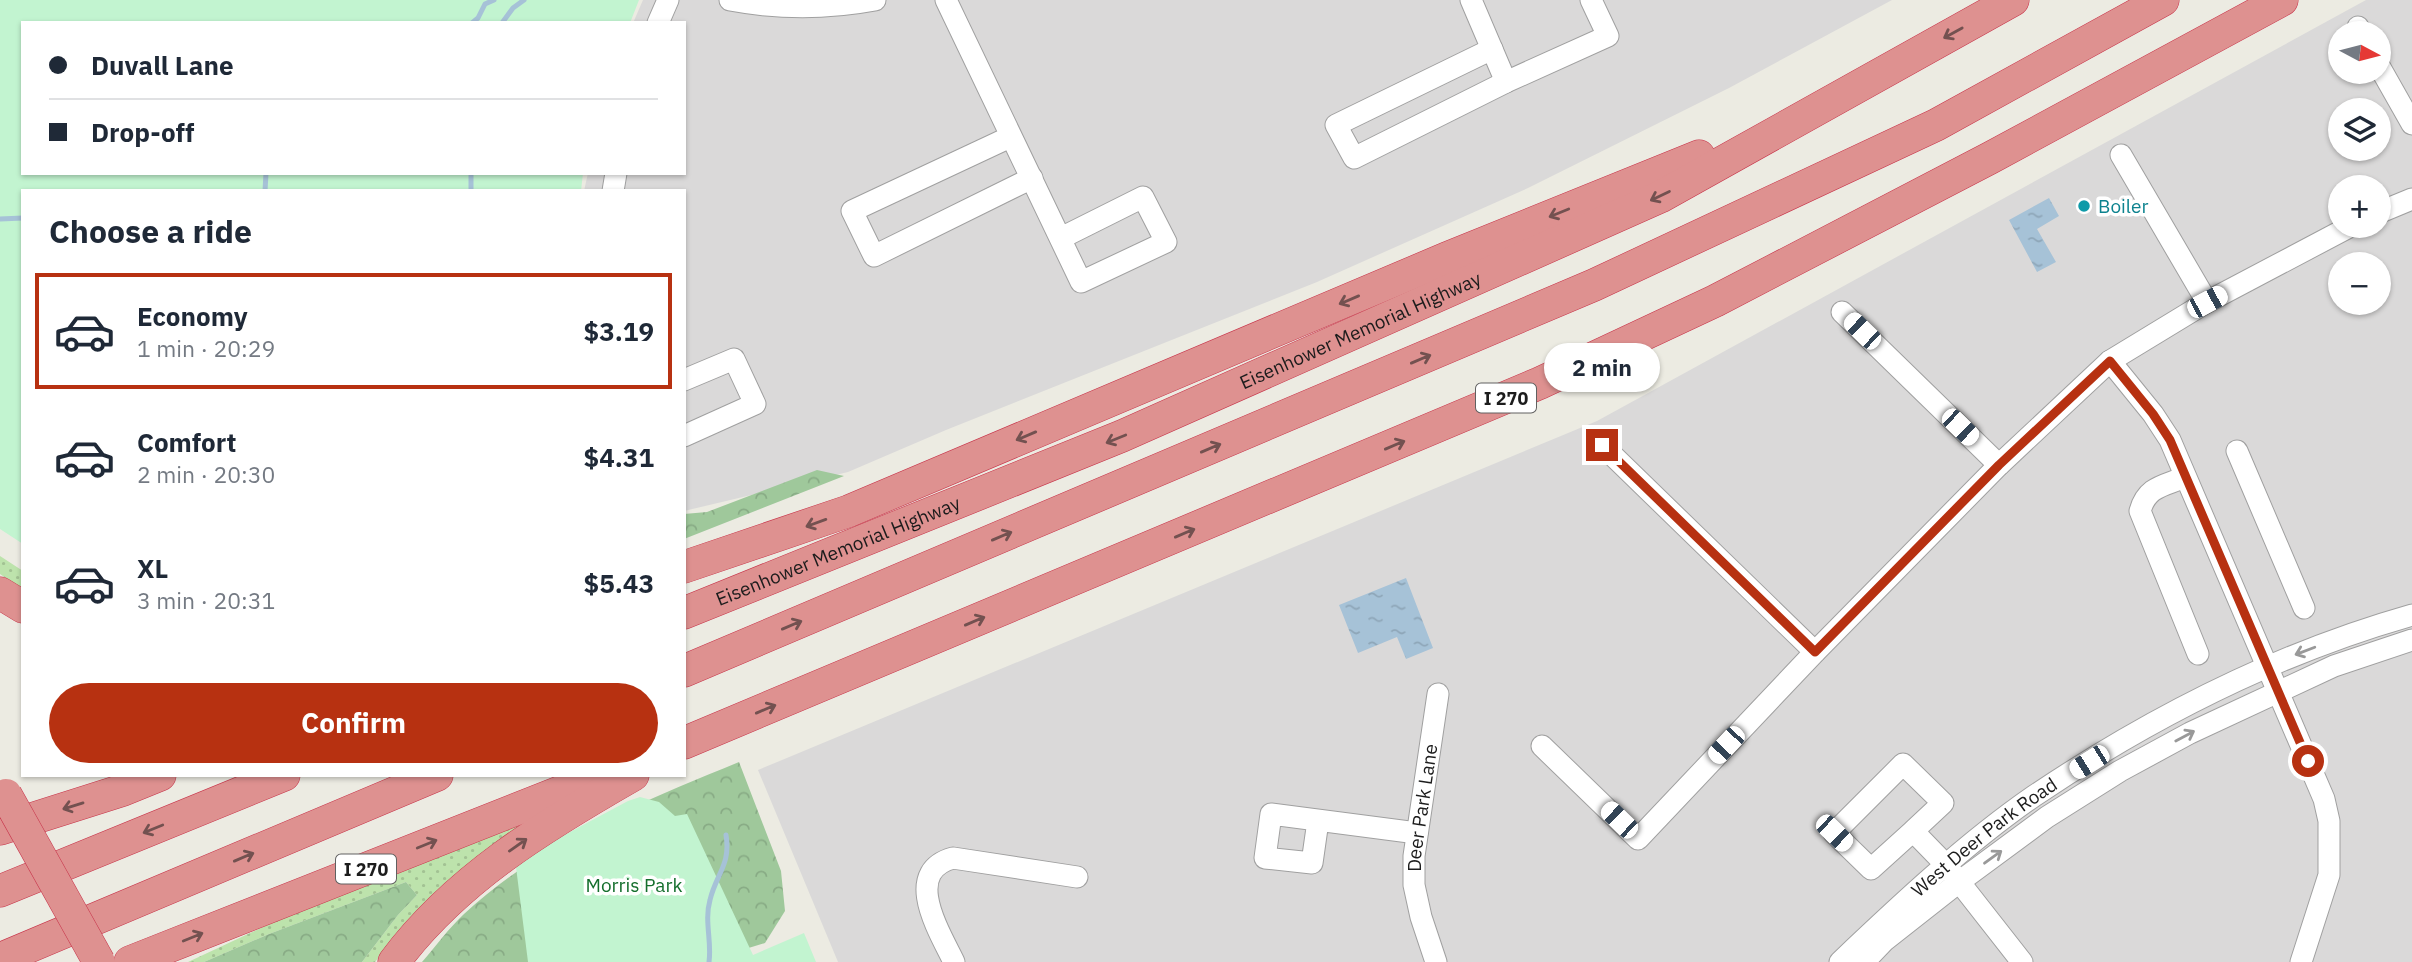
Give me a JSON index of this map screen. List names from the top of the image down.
{
  "streets": {
    "highway": ["Eisenhower Memorial Highway", "I 270"],
    "street": ["Deer Park Lane", "West Deer Park Road"]
  },
  "parks": ["Morris Park"],
  "places": ["Boiler"],
  "north": "right",
  "page": {
    "map_buttons": ["+", "−"],
    "banner": ["Duvall Lane", "Drop-off"],
    "heading": "Choose a ride",
    "list": [
      {
        "name": "Economy",
        "note": "1 min · 20:29",
        "value": "$3.19"
      },
      {
        "name": "Comfort",
        "note": "2 min · 20:30",
        "value": "$4.31"
      },
      {
        "name": "XL",
        "note": "3 min · 20:31",
        "value": "$5.43"
      }
    ],
    "bubble": "2 min",
    "buttons": "Confirm"
  }
}
